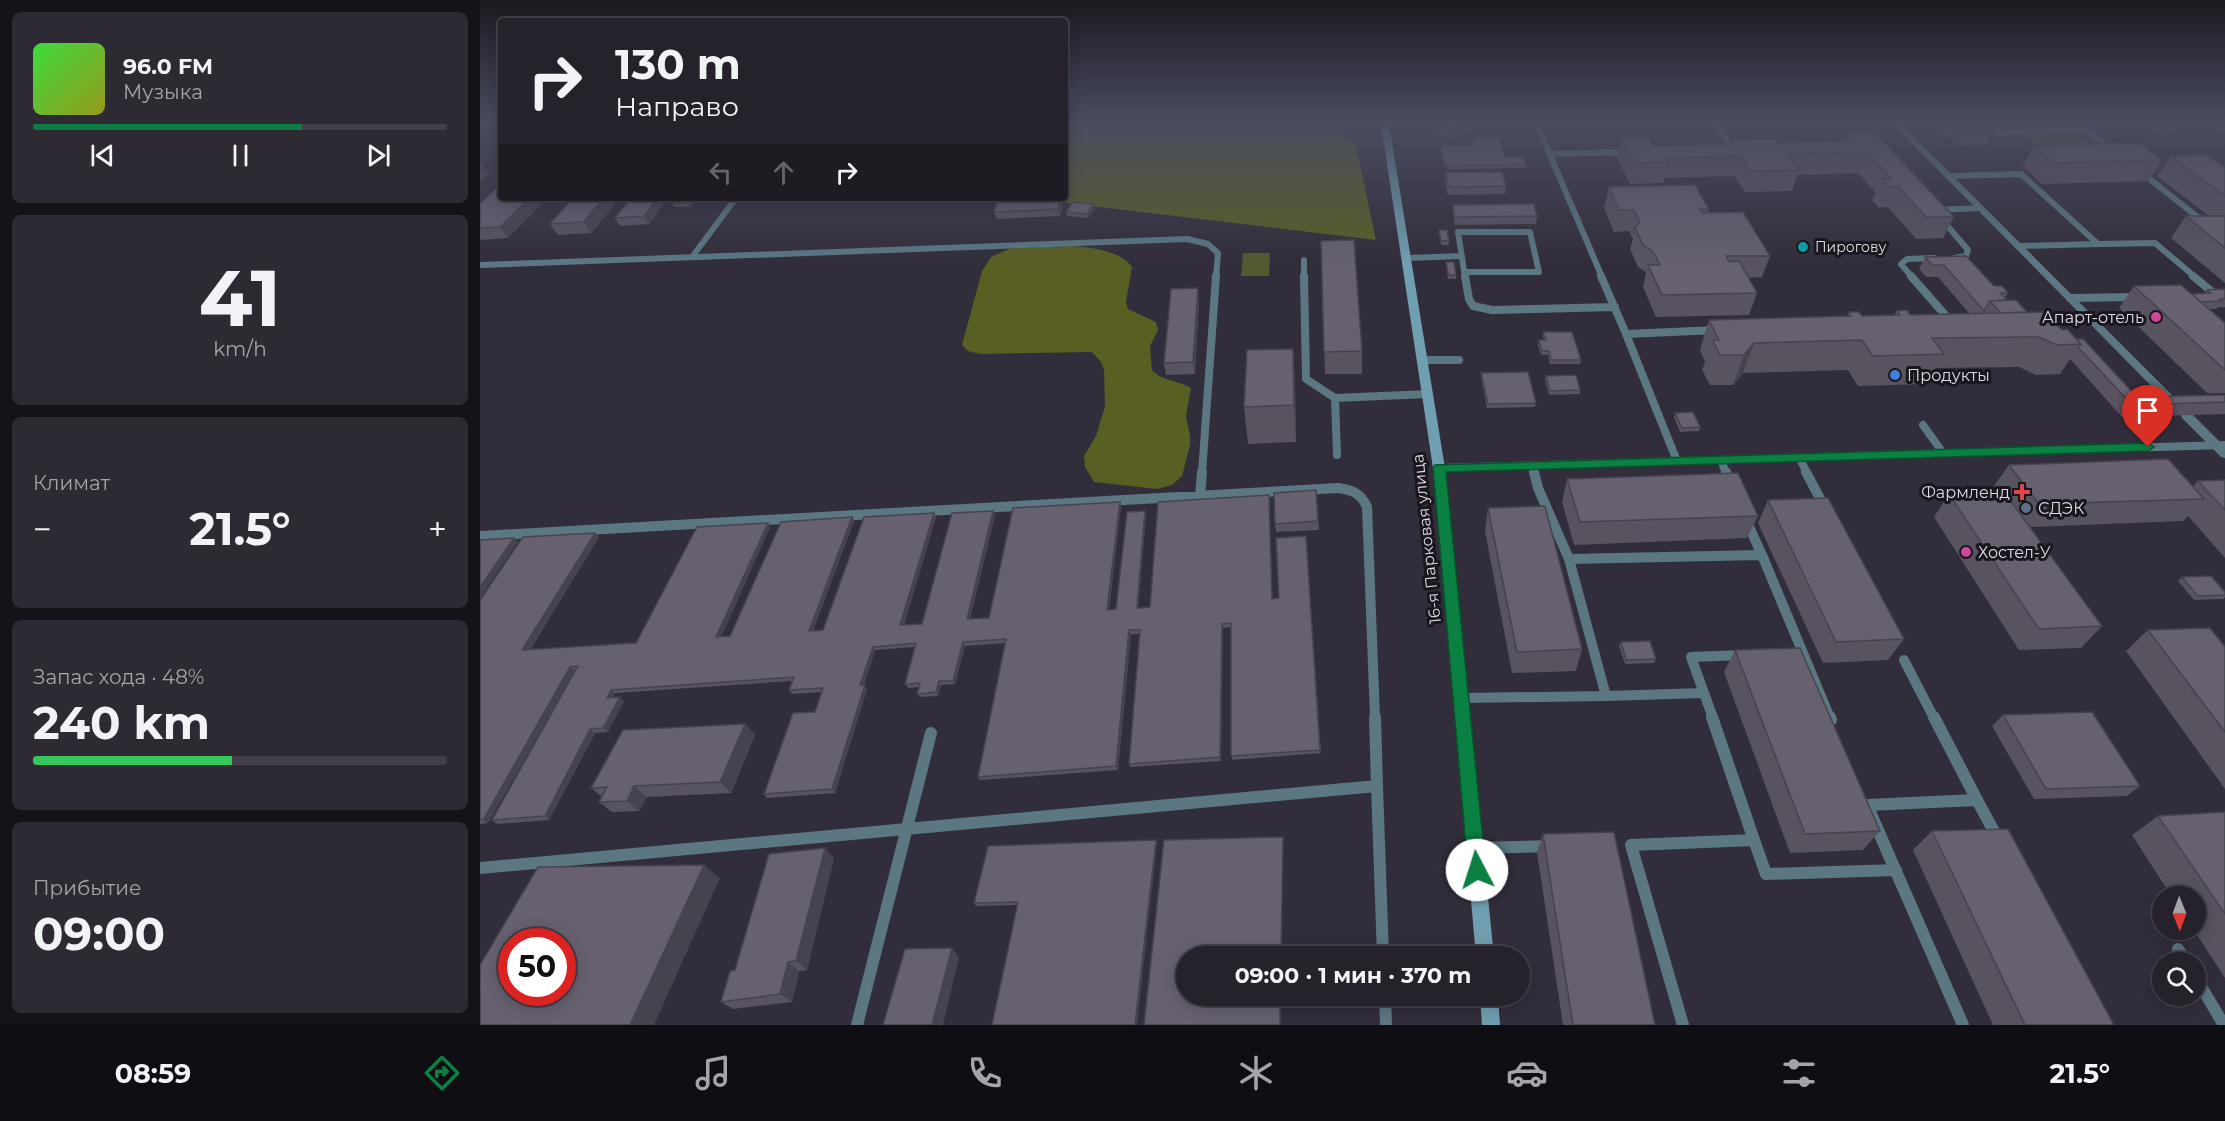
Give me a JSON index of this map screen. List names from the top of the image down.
{
  "streets": {
    "main road": ["16-я Парковая улица"]
  },
  "places": {
    "other": [
      "Пирогову",
      "Апарт-отель",
      "Продукты",
      "СДЭК",
      "Хостел-У"
    ],
    "health": ["Фармленд"]
  },
  "north": "bottom",
  "page": {
    "turn": ["130 m", "Направо"],
    "song": ["96.0 FM", "Музыка"],
    "tile": [
      ["41", "km/h"],
      "Климат",
      ["Запас хода · 48%", "240 km"],
      ["Прибытие", "09:00"]
    ],
    "heat": ["−", "21.5°", "+"],
    "limit": "50",
    "trip": "09:00 · 1 мин · 370 m",
    "tabs": ["08:59", "21.5°"]
  }
}
